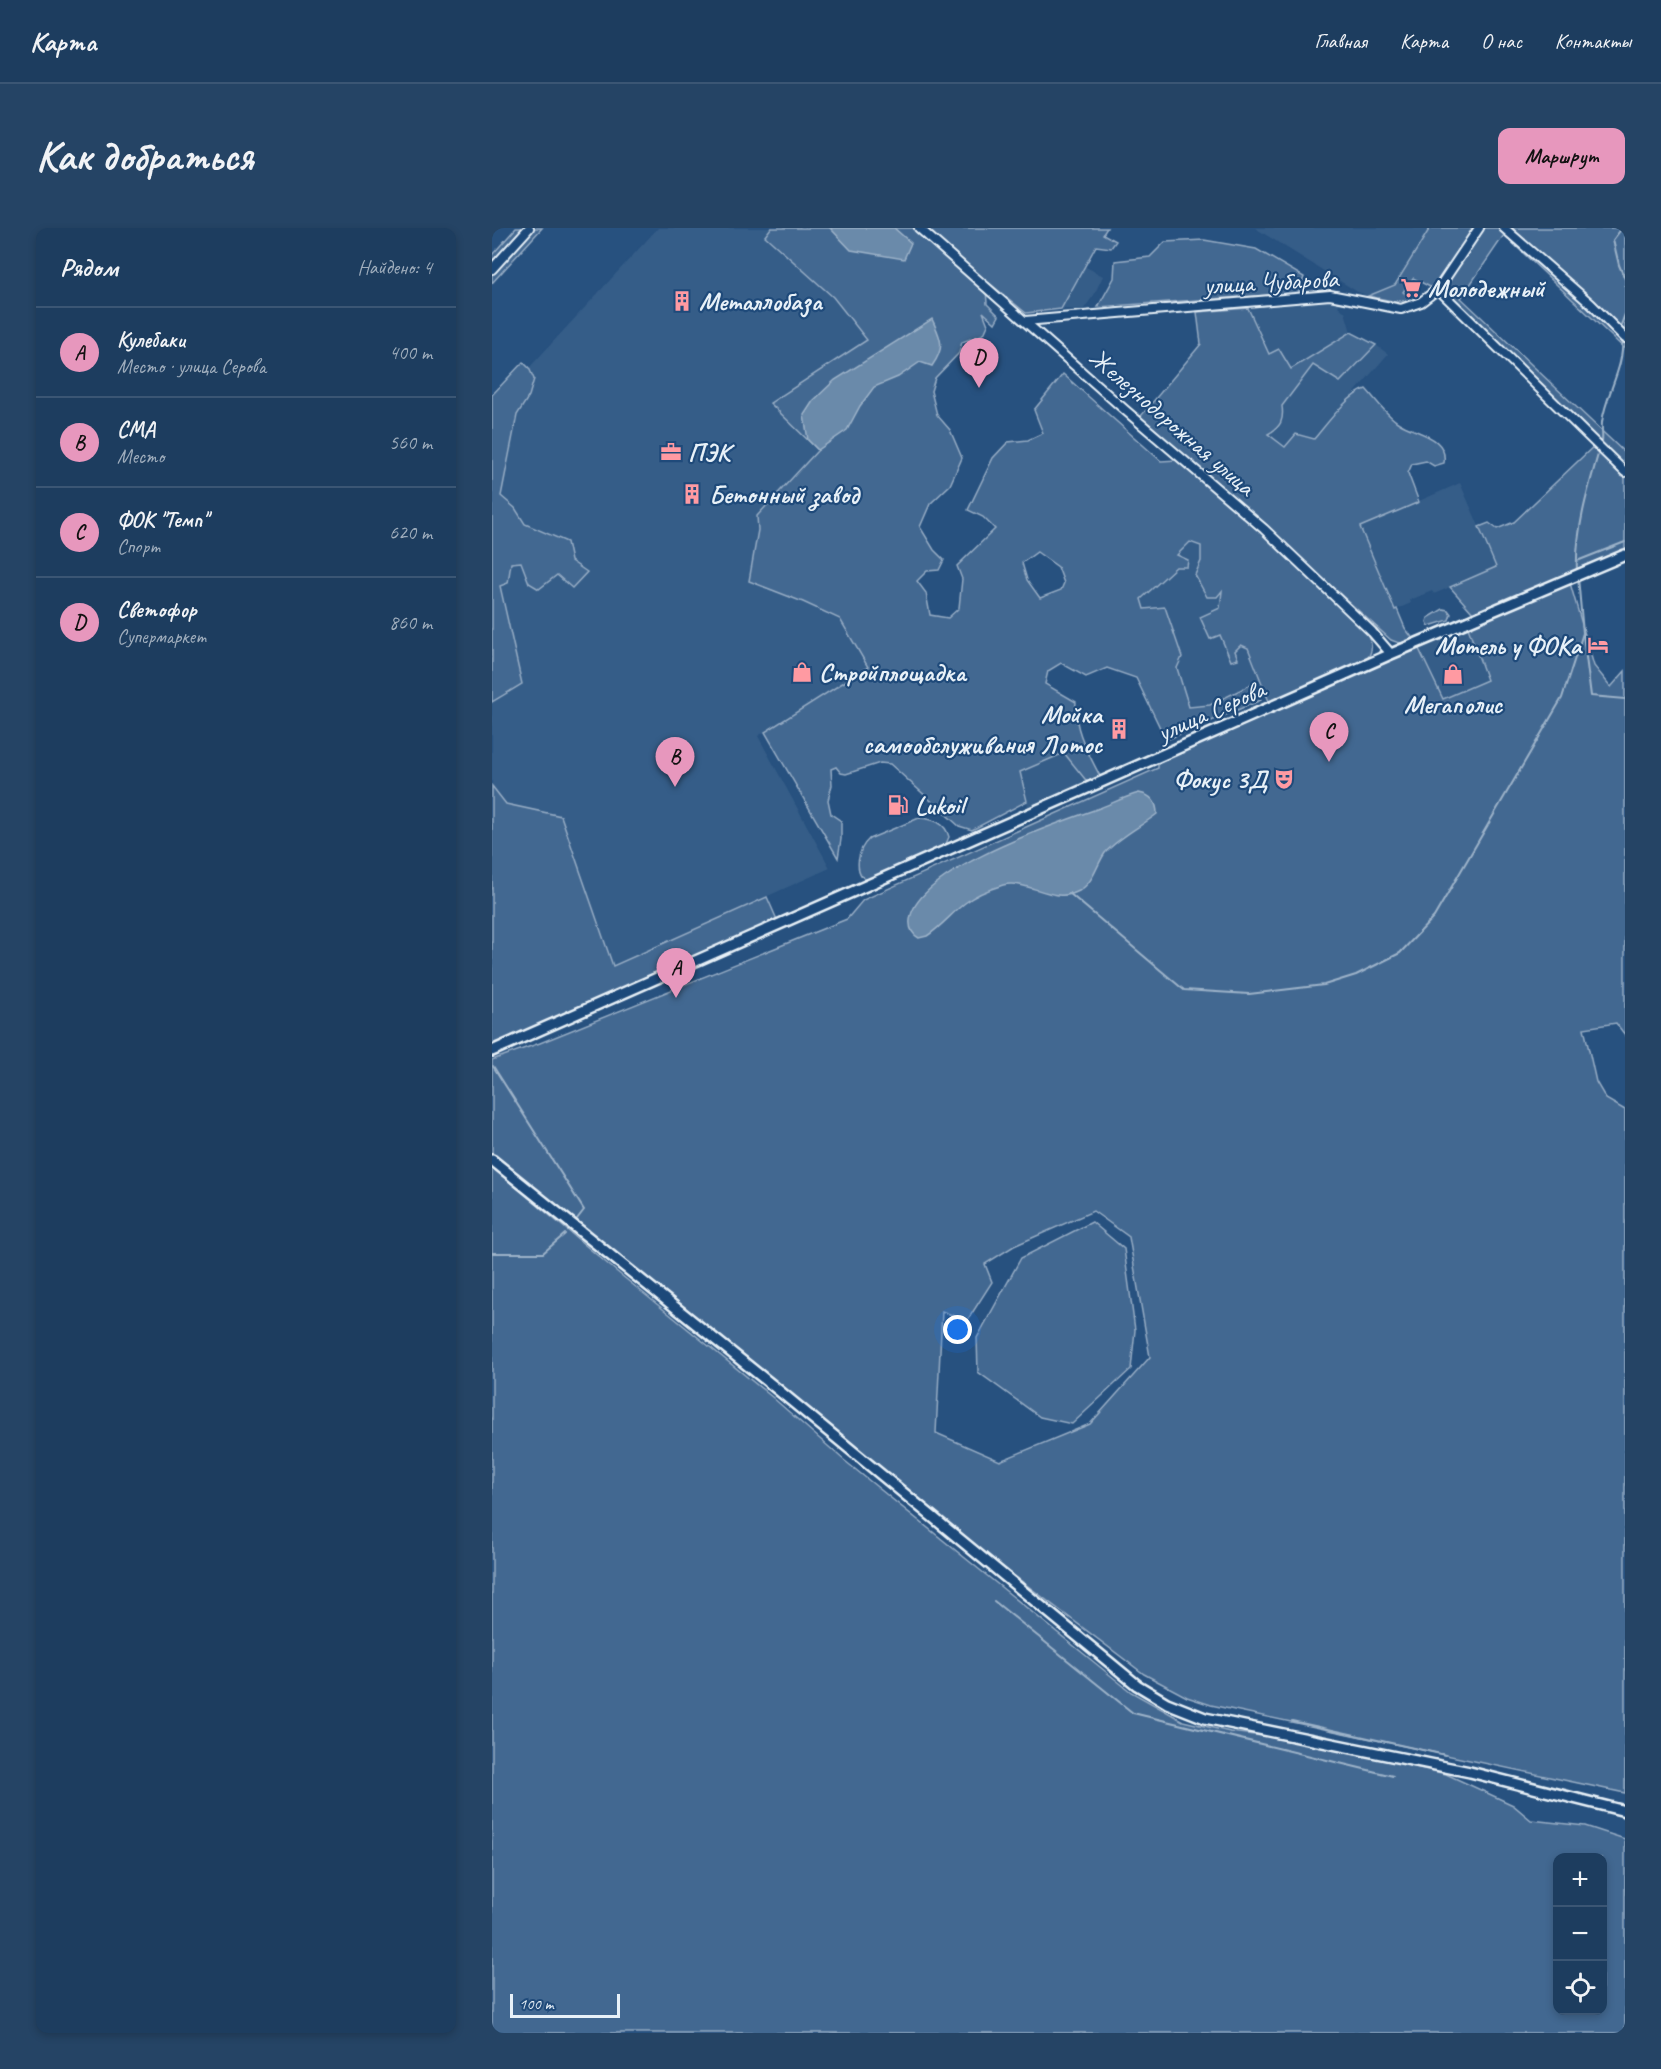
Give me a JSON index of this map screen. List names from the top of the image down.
{
  "streets": {
    "main road": ["улица Серова"],
    "street": ["улица Чубарова", "Железнодорожная улица"]
  },
  "crossings": [
    ["улица Чубарова", "Железнодорожная улица"],
    ["Железнодорожная улица", "улица Серова"]
  ],
  "places": {
    "supermarket": ["Молодежный"],
    "building": ["Металлобаза", "Бетонный завод", "Мойка самообслуживания Лотос"],
    "office": ["ПЭК"],
    "hotel": ["Мотель у ФОКа"],
    "shop": ["Стройплощадка", "Мегаполис"],
    "theatre": ["Фокус 3Д"],
    "fuel station": ["Lukoil"]
  },
  "scale_bar": "100 m",
  "page": {
    "header": "Карта",
    "nav": [
      "Главная",
      "Карта",
      "О нас",
      "Контакты"
    ],
    "buttons": "Маршрут",
    "title": "Как добраться",
    "heading": ["Рядом", "Найдено: 4"],
    "list": [
      {
        "mark": "A",
        "name": "Кулебаки",
        "note": "Место · улица Серова",
        "value": "400 m"
      },
      {
        "mark": "B",
        "name": "CMA",
        "note": "Место",
        "value": "560 m"
      },
      {
        "mark": "C",
        "name": "ФОК \"Темп\"",
        "note": "Спорт",
        "value": "620 m"
      },
      {
        "mark": "D",
        "name": "Светофор",
        "note": "Супермаркет",
        "value": "860 m"
      }
    ],
    "pins": [
      "D",
      "C",
      "B",
      "A"
    ],
    "map_buttons": ["+", "−"],
    "scale": "100 m"
  }
}
